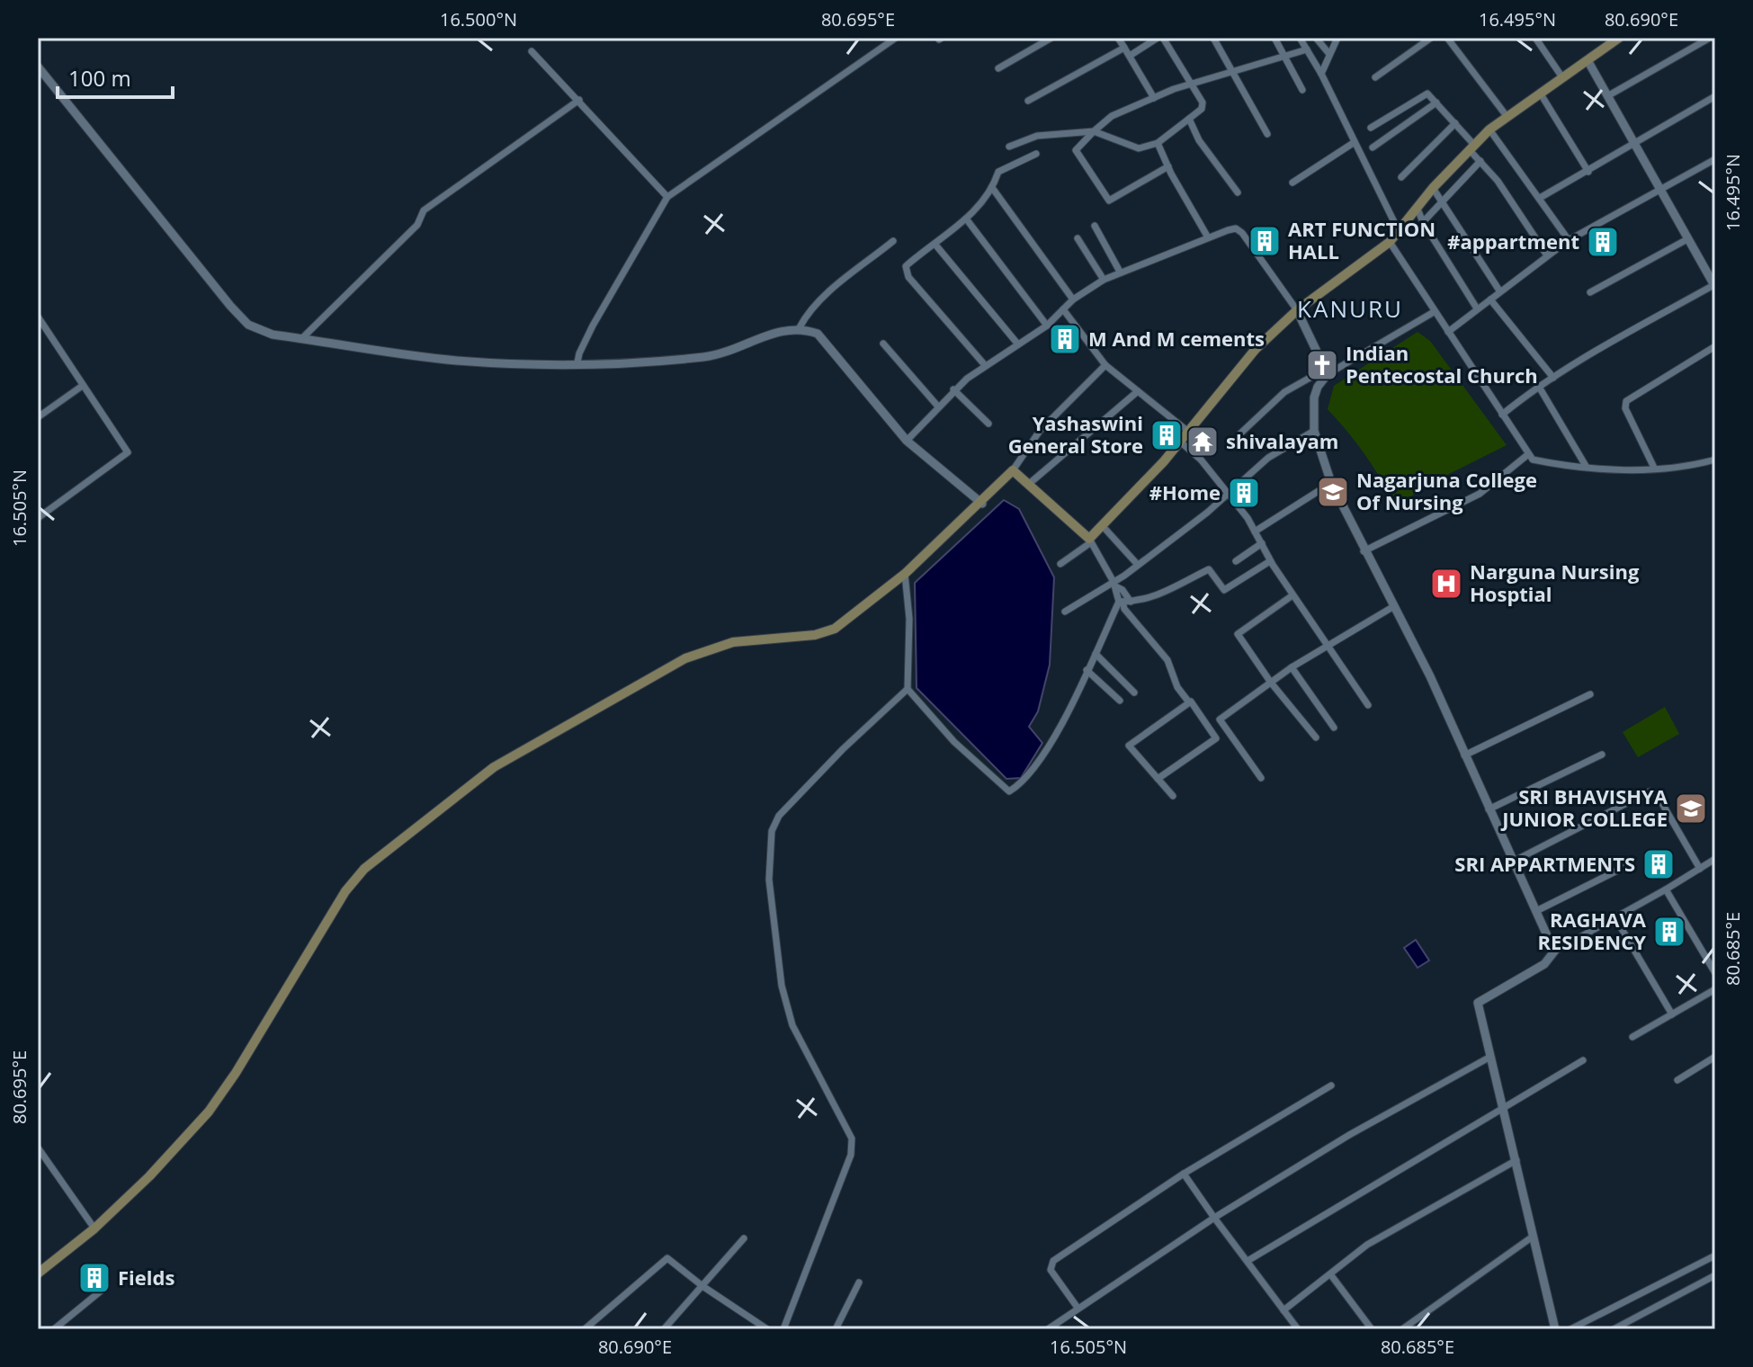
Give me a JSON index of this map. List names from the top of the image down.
{
  "districts": ["KANURU"],
  "places": {
    "building": [
      "ART FUNCTION HALL",
      "#appartment",
      "M And M cements",
      "Yashaswini General Store",
      "#Home",
      "SRI APPARTMENTS",
      "RAGHAVA RESIDENCY",
      "Fields"
    ],
    "church": ["Indian Pentecostal Church"],
    "temple": ["shivalayam"],
    "school or university": ["Nagarjuna College Of Nursing", "SRI BHAVISHYA JUNIOR COLLEGE"],
    "hospital": ["Narguna Nursing Hosptial"]
  },
  "scale_bar": "100 m",
  "coordinates": [
    "16.500°N",
    "80.695°E",
    "16.495°N",
    "80.690°E",
    "16.505°N",
    "80.685°E"
  ]
}
